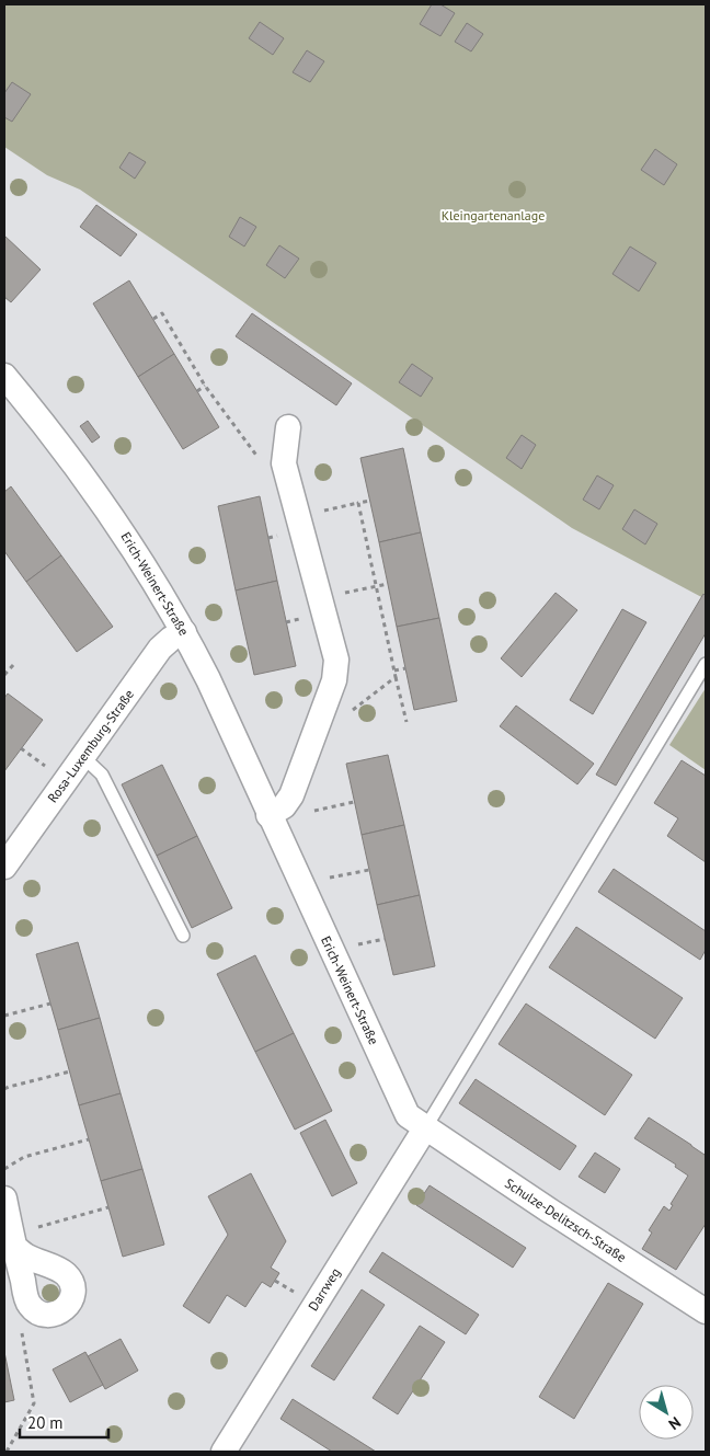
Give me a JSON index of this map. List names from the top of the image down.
{
  "streets": {
    "street": [
      "Erich-Weinert-Straße",
      "Rosa-Luxemburg-Straße",
      "Schulze-Delitzsch-Straße",
      "Darrweg"
    ]
  },
  "crossings": [
    ["Erich-Weinert-Straße", "Rosa-Luxemburg-Straße"],
    ["Erich-Weinert-Straße", "Schulze-Delitzsch-Straße"],
    ["Erich-Weinert-Straße", "Darrweg"],
    ["Schulze-Delitzsch-Straße", "Darrweg"]
  ],
  "parks": ["Kleingartenanlage"],
  "scale_bar": "20 m",
  "north": "bottom right"
}
